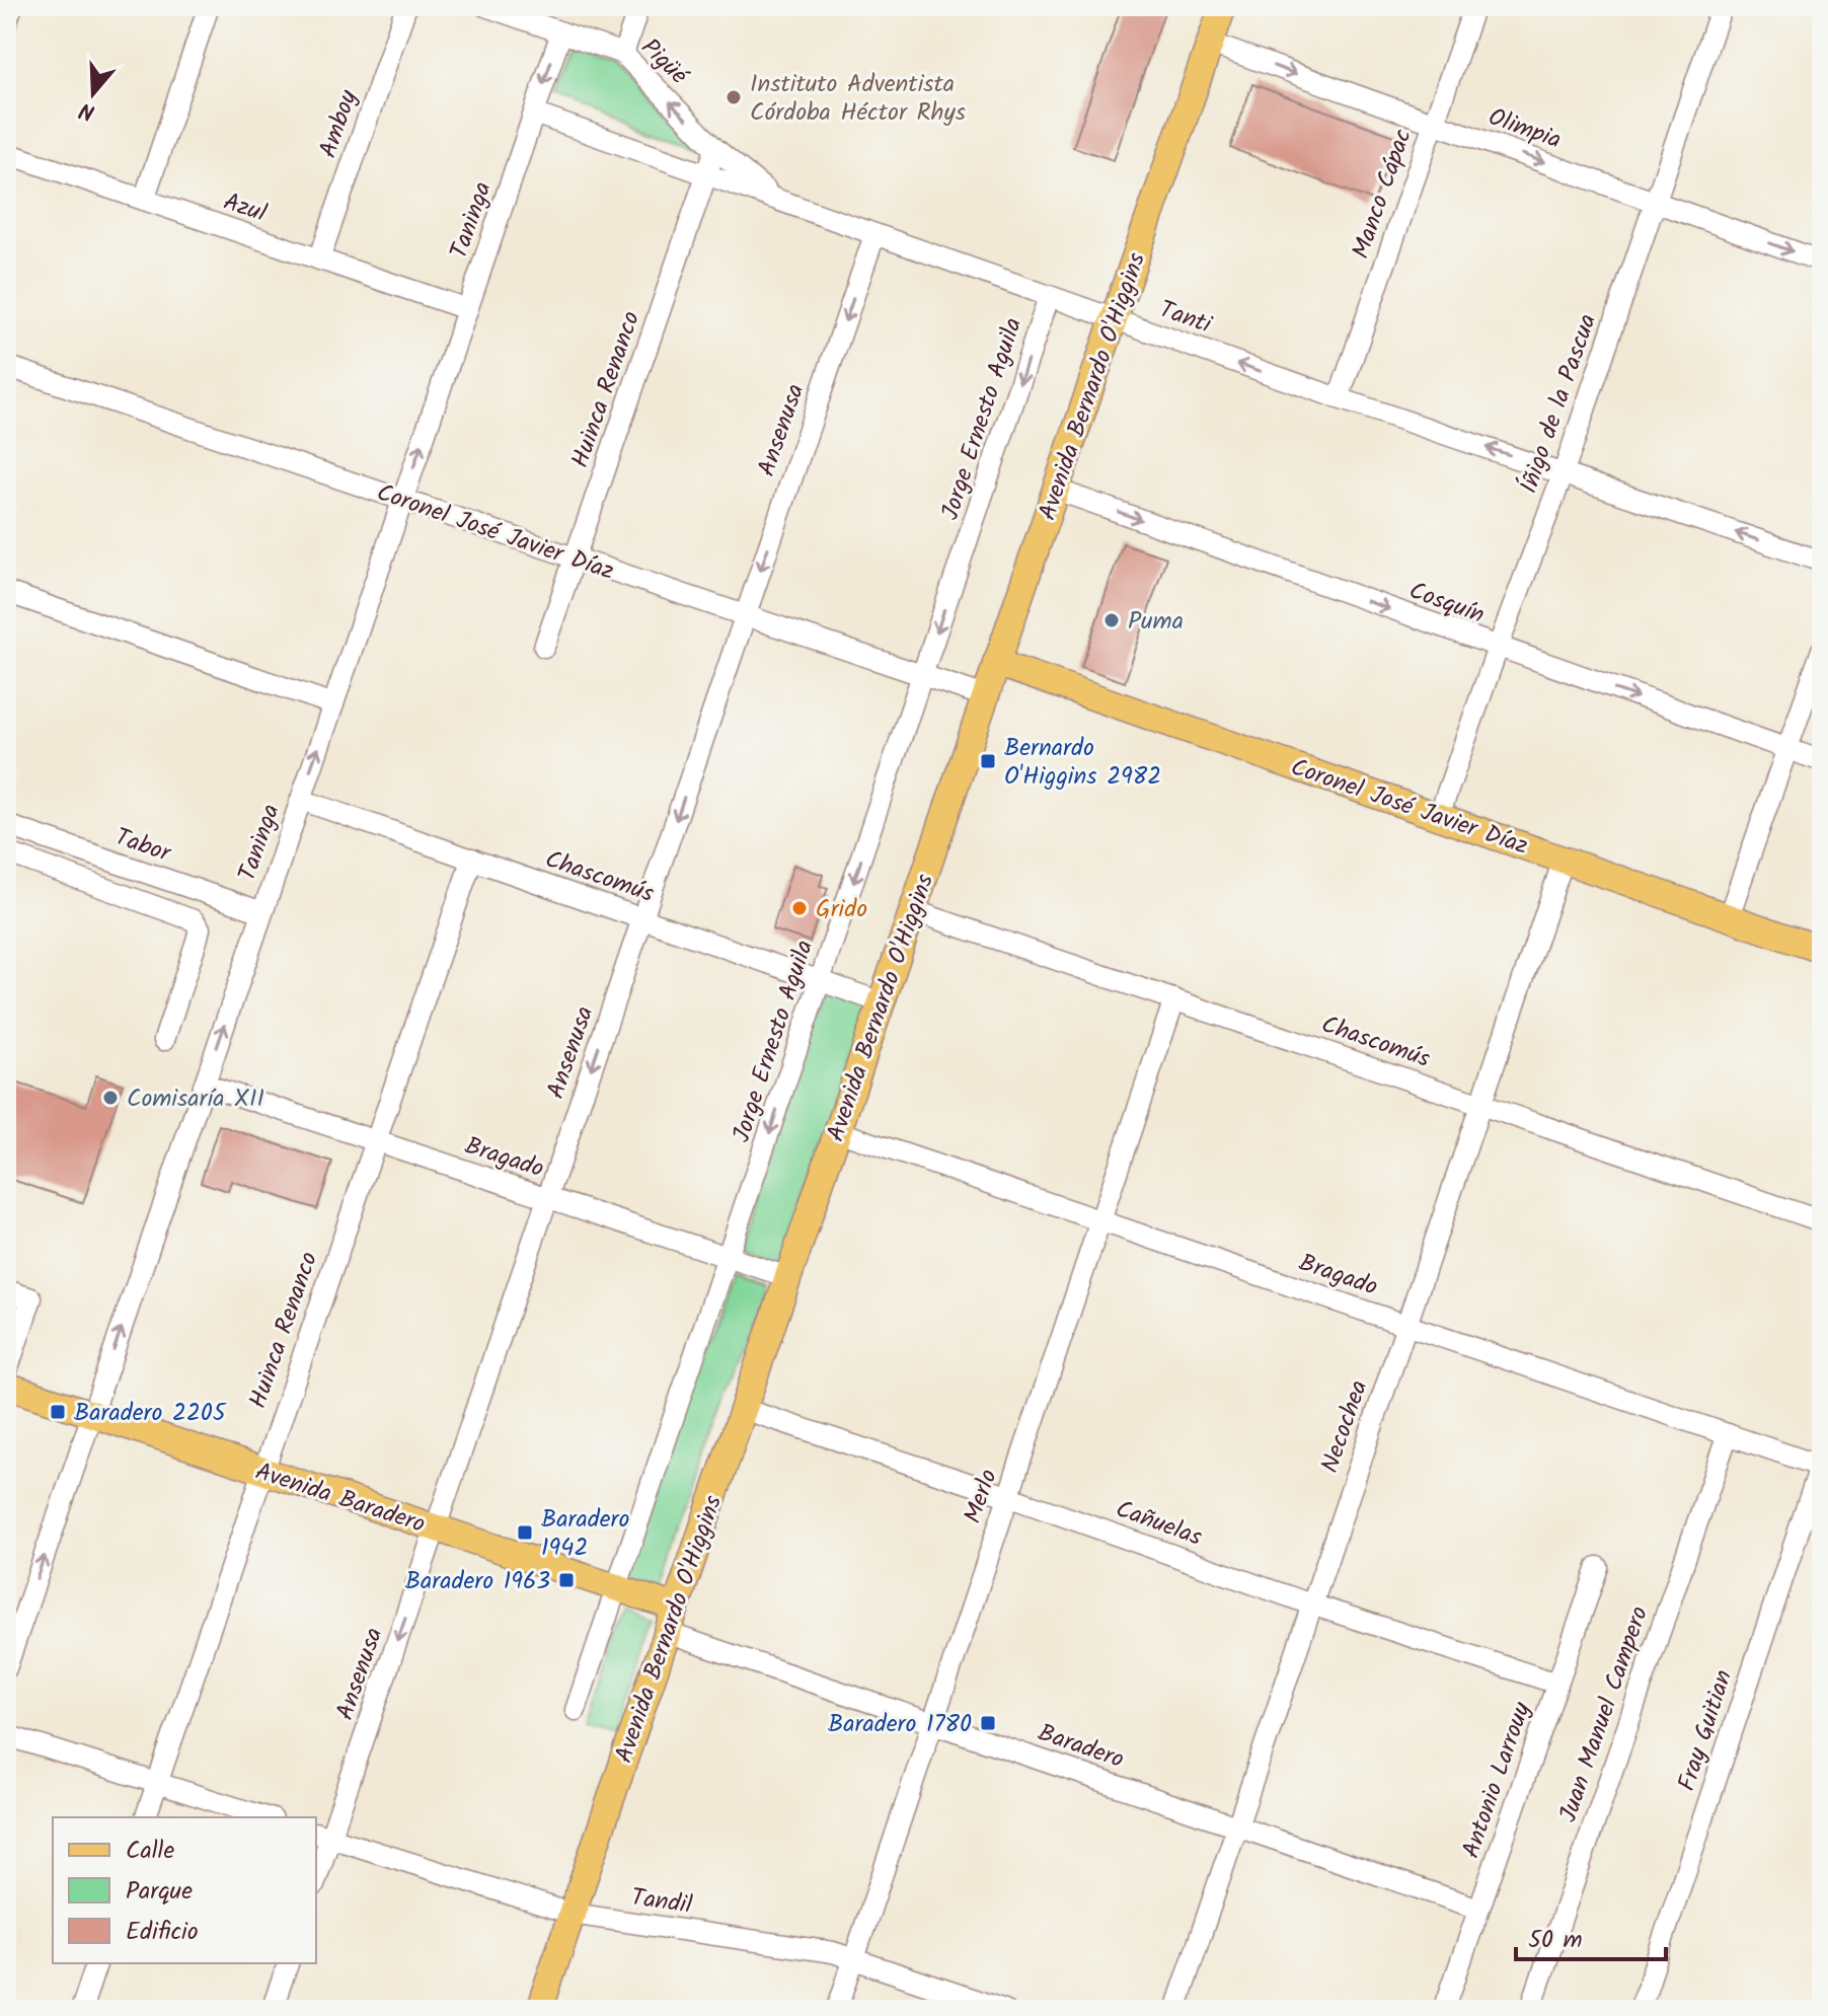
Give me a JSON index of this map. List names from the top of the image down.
{
  "streets": {
    "main road": ["Avenida Bernardo O'Higgins", "Coronel José Javier Díaz", "Avenida Baradero"],
    "street": [
      "Pigüé",
      "Amboy",
      "Olimpia",
      "Manco Cápac",
      "Azul",
      "Taninga",
      "Tanti",
      "Huinca Renanco",
      "Íñigo de la Pascua",
      "Jorge Ernesto Aguila",
      "Ansenusa",
      "Cosquín",
      "Tabor",
      "Chascomús",
      "Bragado",
      "Necochea",
      "Merlo",
      "Cañuelas",
      "Juan Manuel Campero",
      "Fray Guitian",
      "Baradero",
      "Antonio Larrouy",
      "Tandil"
    ]
  },
  "crossings": [
    ["Pigüé", "Taninga"],
    ["Pigüé", "Tanti"],
    ["Pigüé", "Huinca Renanco"],
    ["Amboy", "Azul"],
    ["Olimpia", "Manco Cápac"],
    ["Olimpia", "Avenida Bernardo O'Higgins"],
    ["Olimpia", "Íñigo de la Pascua"],
    ["Manco Cápac", "Tanti"],
    ["Azul", "Taninga"],
    ["Taninga", "Tanti"],
    ["Taninga", "Coronel José Javier Díaz"],
    ["Taninga", "Tabor"],
    ["Taninga", "Chascomús"],
    ["Taninga", "Bragado"],
    ["Taninga", "Avenida Baradero"],
    ["Tanti", "Avenida Bernardo O'Higgins"],
    ["Tanti", "Huinca Renanco"],
    ["Tanti", "Íñigo de la Pascua"],
    ["Tanti", "Jorge Ernesto Aguila"],
    ["Tanti", "Ansenusa"],
    ["Avenida Bernardo O'Higgins", "Coronel José Javier Díaz"],
    ["Avenida Bernardo O'Higgins", "Cosquín"],
    ["Avenida Bernardo O'Higgins", "Chascomús"],
    ["Avenida Bernardo O'Higgins", "Bragado"],
    ["Avenida Bernardo O'Higgins", "Avenida Baradero"],
    ["Avenida Bernardo O'Higgins", "Cañuelas"],
    ["Avenida Bernardo O'Higgins", "Baradero"],
    ["Avenida Bernardo O'Higgins", "Tandil"],
    ["Huinca Renanco", "Coronel José Javier Díaz"],
    ["Huinca Renanco", "Chascomús"],
    ["Huinca Renanco", "Bragado"],
    ["Huinca Renanco", "Avenida Baradero"],
    ["Íñigo de la Pascua", "Coronel José Javier Díaz"],
    ["Íñigo de la Pascua", "Cosquín"],
    ["Jorge Ernesto Aguila", "Coronel José Javier Díaz"],
    ["Jorge Ernesto Aguila", "Chascomús"],
    ["Jorge Ernesto Aguila", "Bragado"],
    ["Jorge Ernesto Aguila", "Avenida Baradero"],
    ["Ansenusa", "Coronel José Javier Díaz"],
    ["Ansenusa", "Chascomús"],
    ["Ansenusa", "Bragado"],
    ["Ansenusa", "Avenida Baradero"],
    ["Ansenusa", "Tandil"],
    ["Coronel José Javier Díaz", "Necochea"],
    ["Chascomús", "Necochea"],
    ["Chascomús", "Merlo"],
    ["Bragado", "Necochea"],
    ["Bragado", "Merlo"],
    ["Bragado", "Juan Manuel Campero"],
    ["Bragado", "Fray Guitian"],
    ["Necochea", "Cañuelas"],
    ["Necochea", "Baradero"],
    ["Merlo", "Cañuelas"],
    ["Merlo", "Baradero"],
    ["Merlo", "Tandil"],
    ["Avenida Baradero", "Baradero"],
    ["Cañuelas", "Antonio Larrouy"],
    ["Baradero", "Antonio Larrouy"]
  ],
  "one_way": [
    "Pigüé",
    "Olimpia",
    "Taninga",
    "Tanti",
    "Jorge Ernesto Aguila",
    "Ansenusa",
    "Cosquín"
  ],
  "places": {
    "other": [
      "Instituto Adventista Córdoba Héctor Rhys",
      "Puma",
      "Grido",
      "Comisaría XII"
    ],
    "transit": [
      "Bernardo O'Higgins 2982",
      "Baradero 2205",
      "Baradero 1942",
      "Baradero 1963",
      "Baradero 1780"
    ]
  },
  "legend": ["Calle", "Parque", "Edificio"],
  "scale_bar": "50 m",
  "north": "bottom"
}
